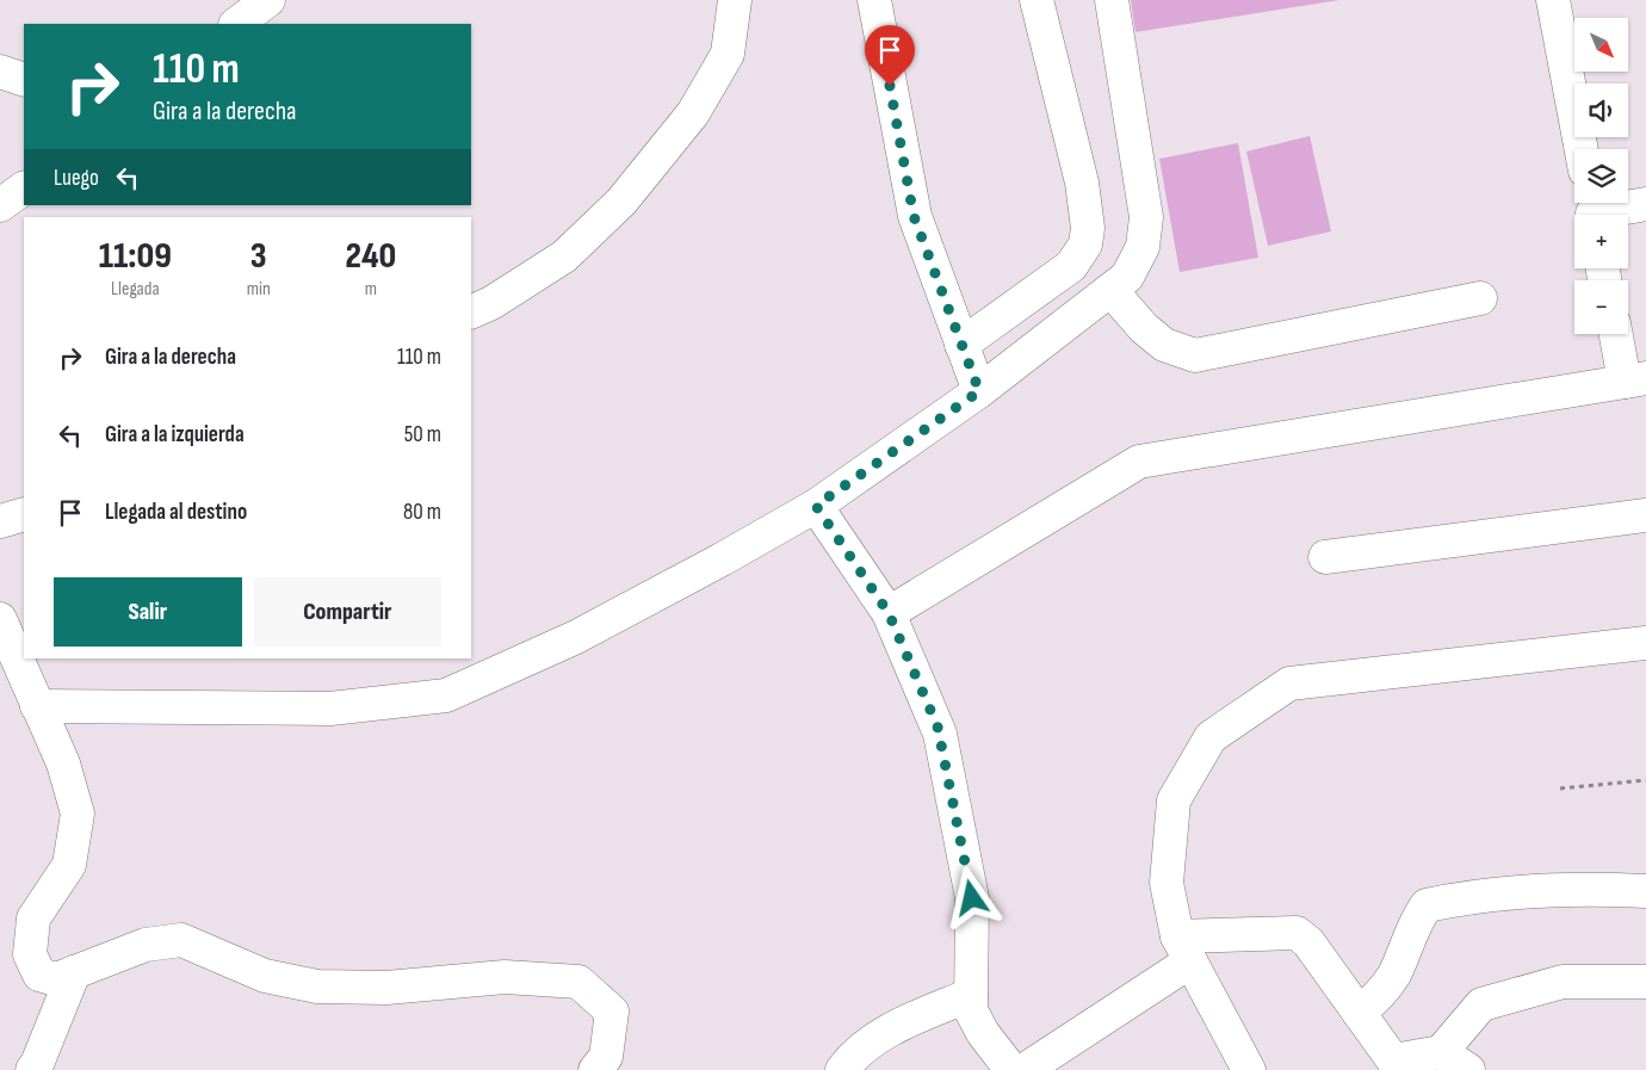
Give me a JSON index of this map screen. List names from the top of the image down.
{
  "north": "bottom right",
  "page": {
    "map_buttons": ["+", "−"],
    "turn": ["110 m", "Gira a la derecha"],
    "then": "Luego",
    "eta": [
      "11:09",
      "Llegada",
      "3",
      "min",
      "240",
      "m"
    ],
    "list": [
      {
        "name": "Gira a la derecha",
        "value": "110 m"
      },
      {
        "name": "Gira a la izquierda",
        "value": "50 m"
      },
      {
        "name": "Llegada al destino",
        "value": "80 m"
      }
    ],
    "buttons": ["Salir", "Compartir"]
  }
}
